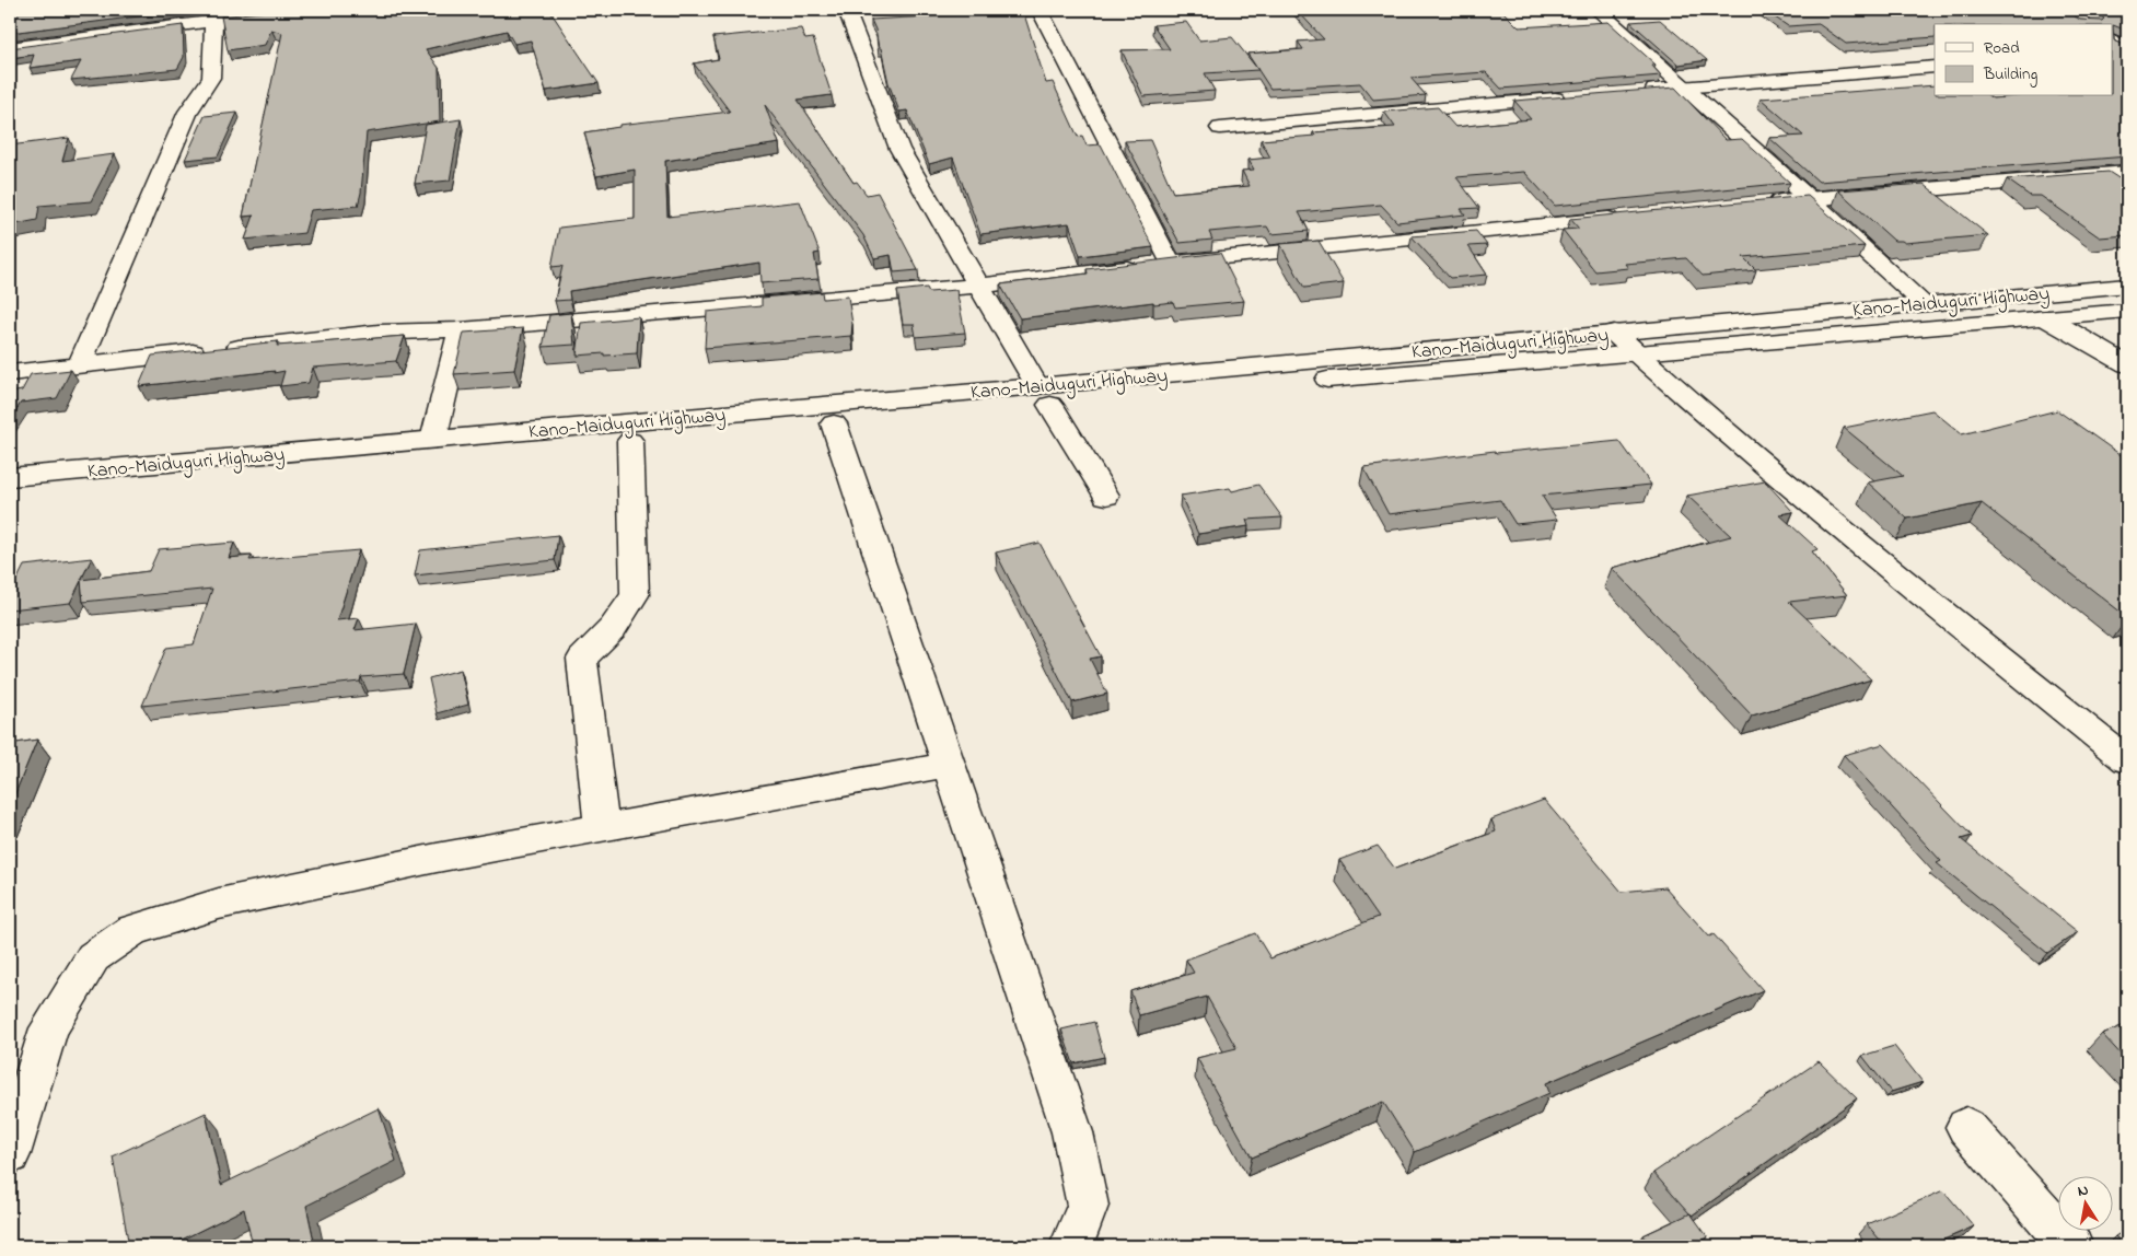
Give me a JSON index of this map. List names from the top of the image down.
{
  "streets": {
    "main road": ["Kano-Maiduguri Highway"]
  },
  "legend": ["Road", "Building"],
  "north": "top"
}
